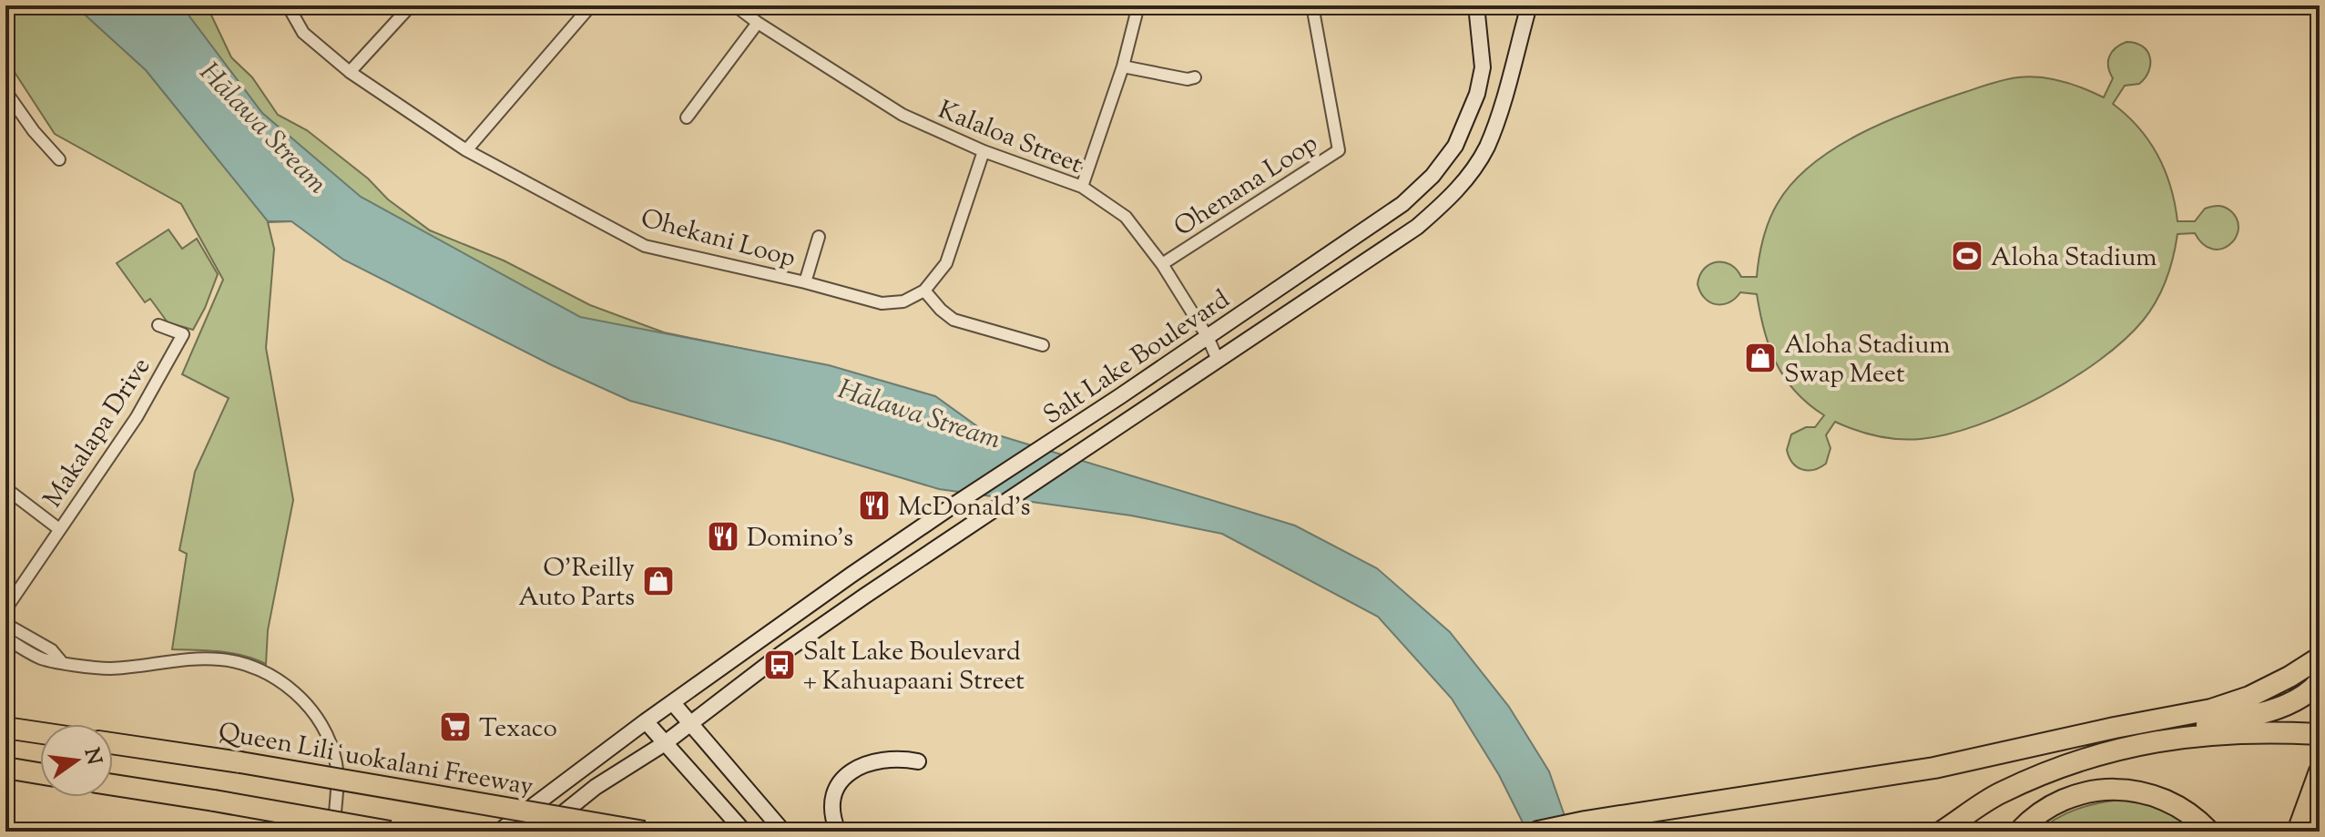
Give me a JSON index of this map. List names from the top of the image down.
{
  "streets": {
    "highway": ["Queen Liliʻuokalani Freeway"],
    "main road": ["Salt Lake Boulevard"],
    "street": [
      "Kalaloa Street",
      "Ohenana Loop",
      "Ohekani Loop",
      "Makalapa Drive"
    ]
  },
  "crossings": [
    ["Kalaloa Street", "Ohenana Loop"],
    ["Kalaloa Street", "Salt Lake Boulevard"]
  ],
  "water": ["Hālawa Stream"],
  "places": {
    "sports": ["Aloha Stadium"],
    "shop": ["Aloha Stadium Swap Meet", "O'Reilly Auto Parts"],
    "restaurant": ["McDonald's", "Domino's"],
    "bus stop": ["Salt Lake Boulevard + Kahuapaani Street"],
    "supermarket": ["Texaco"]
  },
  "north": "right"
}
